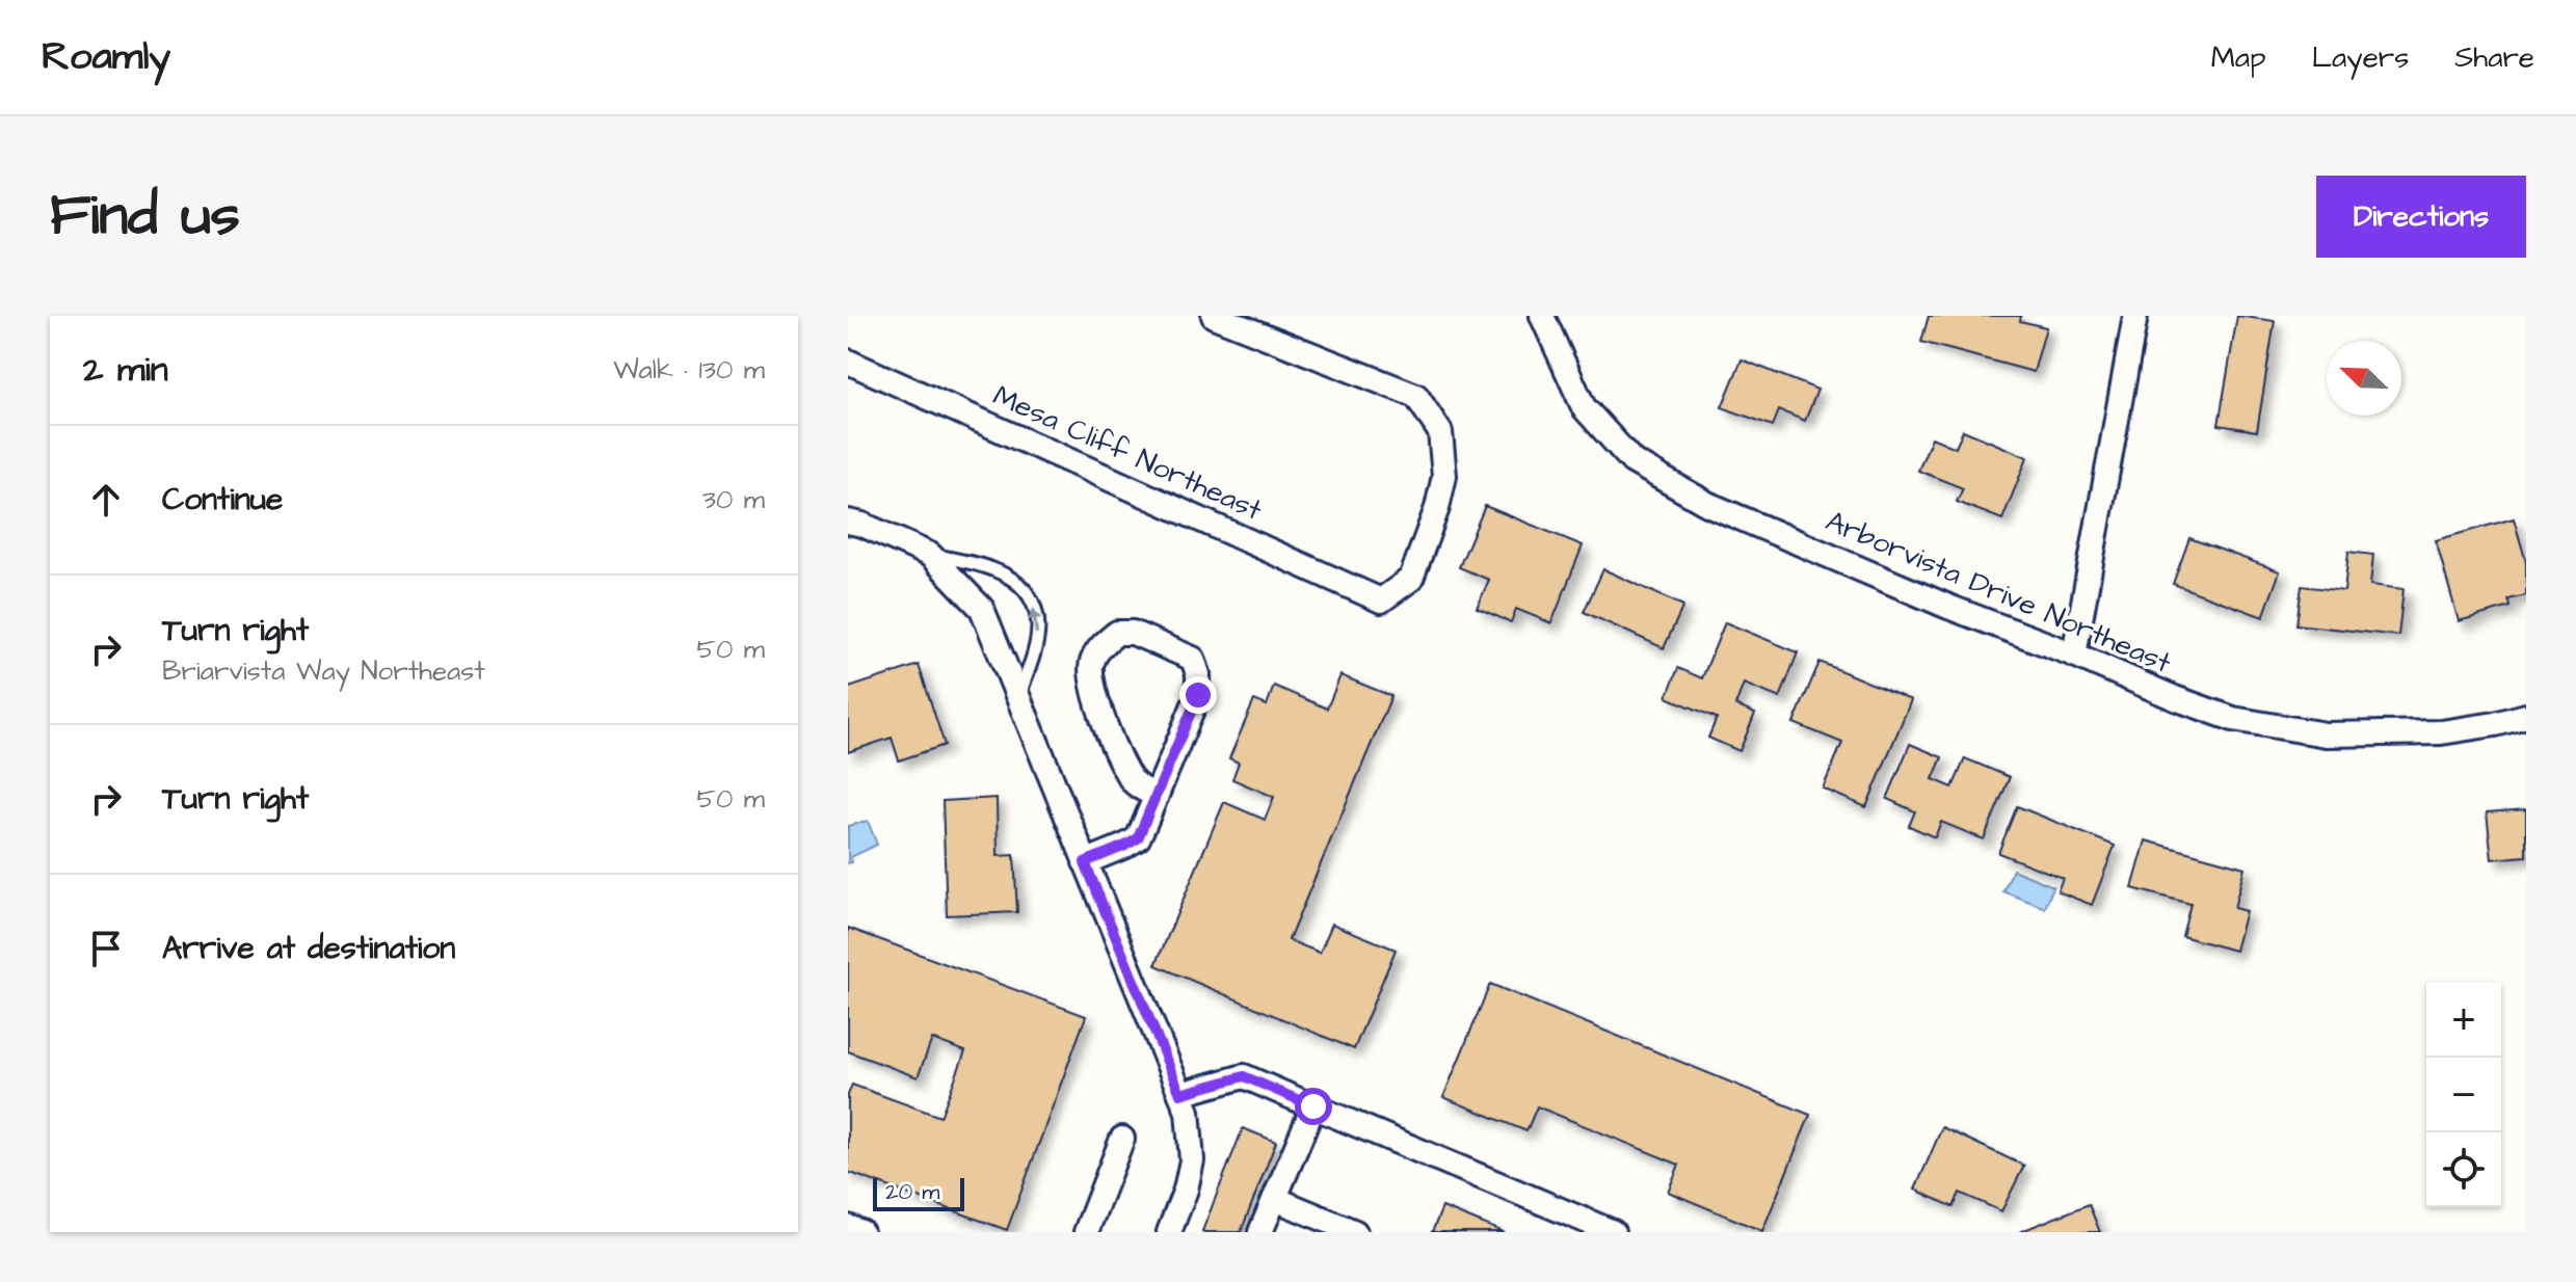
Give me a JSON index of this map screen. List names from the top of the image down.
{
  "streets": {
    "street": ["Mesa Cliff Northeast", "Arborvista Drive Northeast"]
  },
  "scale_bar": "20 m",
  "north": "top left",
  "page": {
    "header": "Roamly",
    "nav": ["Map", "Layers", "Share"],
    "title": "Find us",
    "buttons": "Directions",
    "heading": ["2 min", "Walk · 130 m"],
    "list": [
      ["Continue", "30 m"],
      ["Turn right", "Briarvista Way Northeast", "50 m"],
      ["Turn right", "50 m"],
      "Arrive at destination"
    ],
    "map_buttons": ["+", "−"],
    "scale": "20 m"
  }
}
